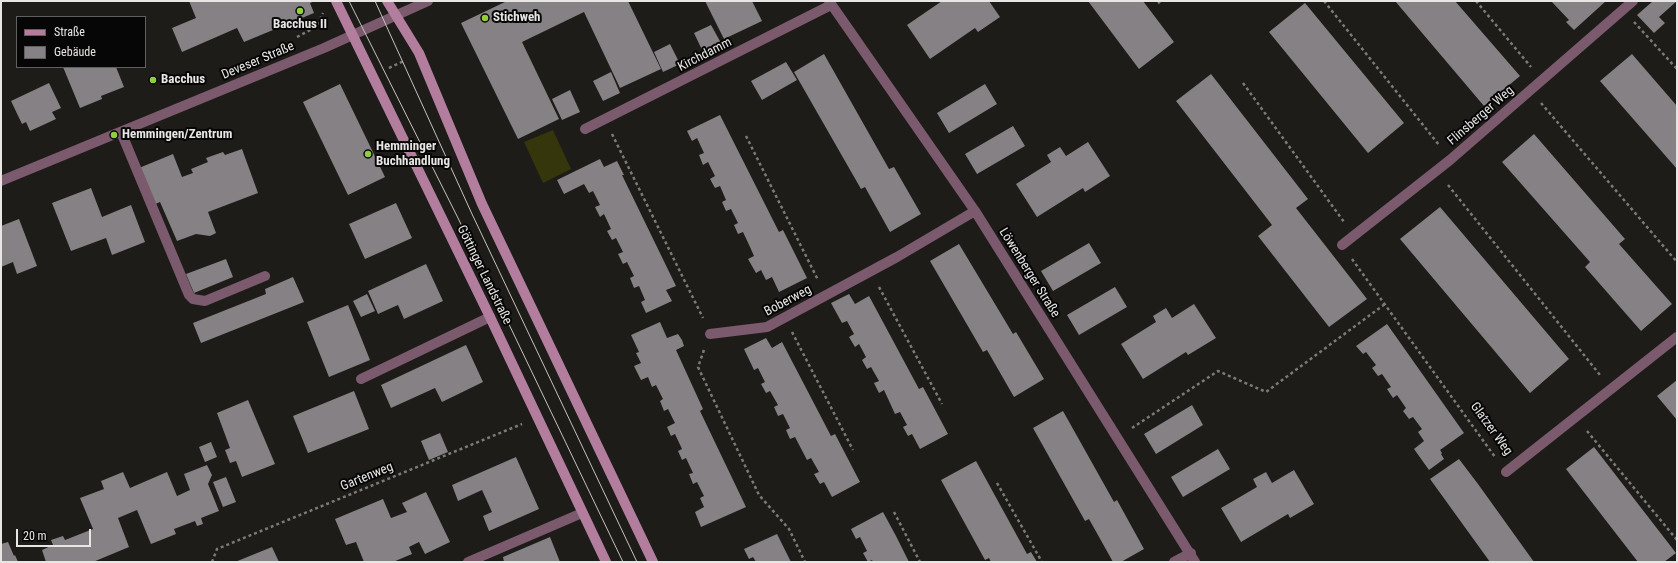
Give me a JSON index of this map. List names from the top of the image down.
{
  "streets": {
    "street": [
      "Kirchdamm",
      "Deveser Straße",
      "Flinsberger Weg",
      "Löwenberger Straße",
      "Göttinger Landstraße",
      "Boberweg",
      "Glatzer Weg"
    ],
    "path": ["Gartenweg"]
  },
  "crossings": [
    ["Kirchdamm", "Löwenberger Straße"],
    ["Deveser Straße", "Göttinger Landstraße"],
    ["Flinsberger Weg", "Glatzer Weg"],
    ["Löwenberger Straße", "Boberweg"],
    ["Göttinger Landstraße", "Gartenweg"]
  ],
  "places": [
    "Bacchus II",
    "Stichweh",
    "Bacchus",
    "Hemmingen/Zentrum",
    "Hemminger Buchhandlung"
  ],
  "legend": ["Straße", "Gebäude"],
  "scale_bar": "20 m"
}
